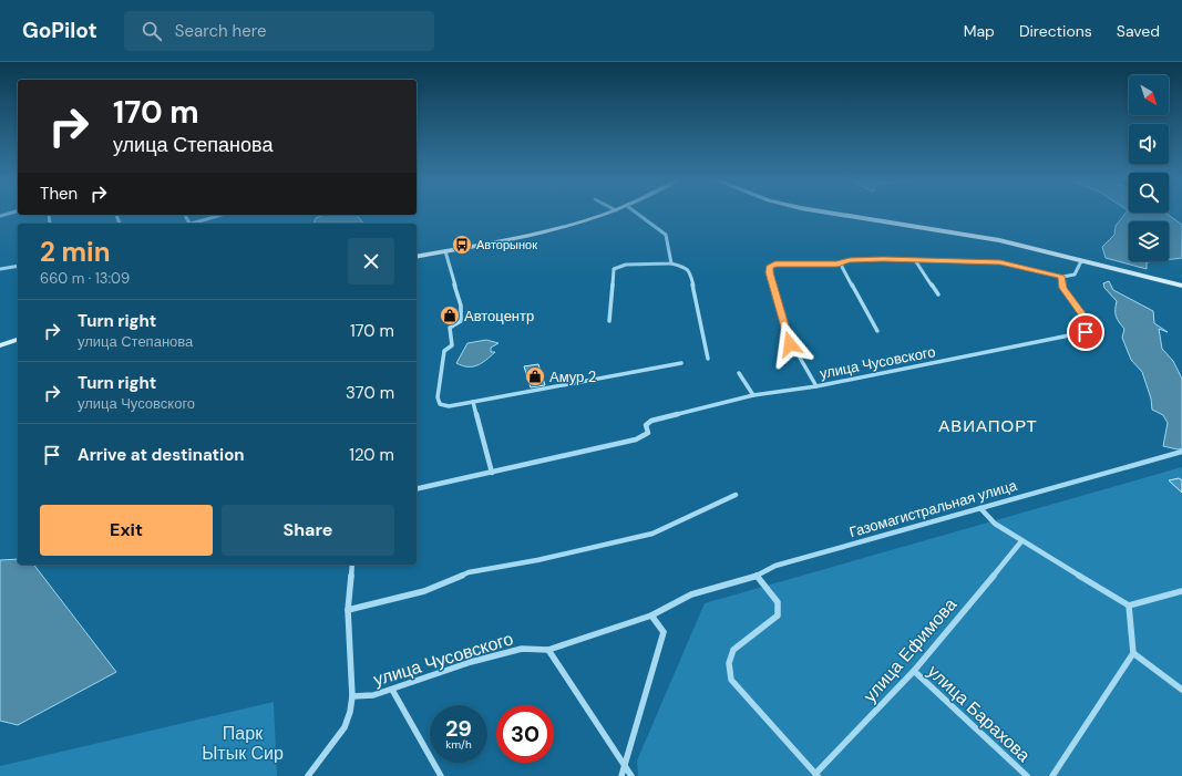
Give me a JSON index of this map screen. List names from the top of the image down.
{
  "streets": {
    "street": [
      "улица Чусовского",
      "Газомагистральная улица",
      "улица Ефимова",
      "улица Барахова"
    ]
  },
  "crossings": [
    ["улица Чусовского", "Газомагистральная улица"],
    ["улица Ефимова", "улица Барахова"]
  ],
  "districts": ["АВИАПОРТ"],
  "parks": ["Парк Ытык Сир"],
  "places": {
    "bus stop": ["Авторынок"],
    "shop": ["Автоцентр", "Амур 2"]
  },
  "north": "bottom right",
  "page": {
    "header": "GoPilot",
    "search": "Search here",
    "nav": ["Map", "Directions", "Saved"],
    "turn": ["170 m", "улица Степанова"],
    "then": "Then",
    "heading": ["2 min", "660 m · 13:09"],
    "list": [
      {
        "name": "Turn right",
        "note": "улица Степанова",
        "value": "170 m"
      },
      {
        "name": "Turn right",
        "note": "улица Чусовского",
        "value": "370 m"
      },
      {
        "name": "Arrive at destination",
        "value": "120 m"
      }
    ],
    "buttons": ["Exit", "Share"],
    "speed": "29 km/h",
    "limit": "30"
  }
}
